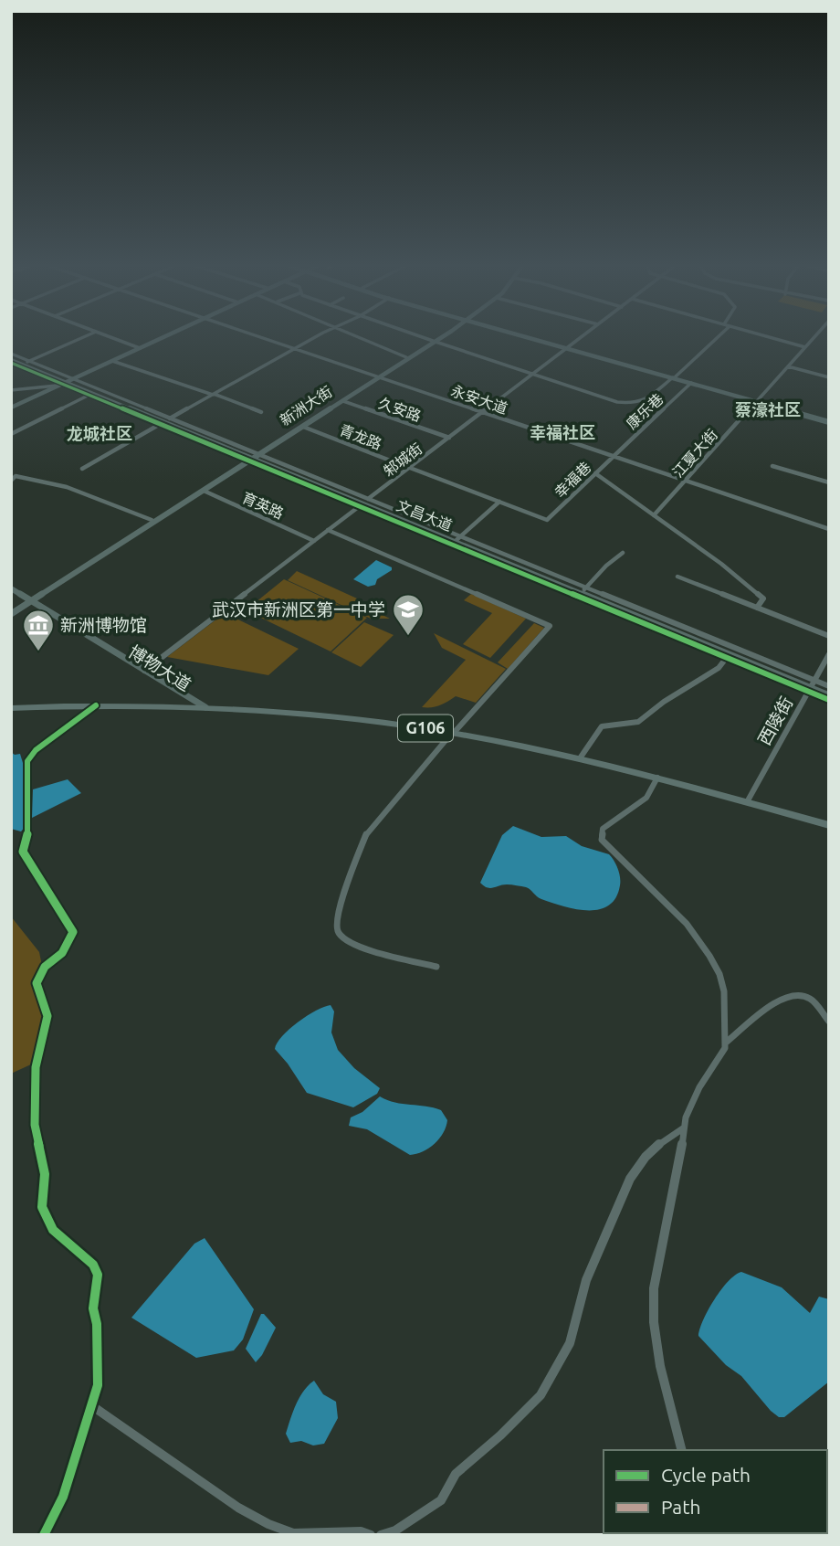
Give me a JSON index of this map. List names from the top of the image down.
{
  "streets": {
    "highway": ["G106"],
    "main road": ["新洲大街", "文昌大道", "博物大道"],
    "street": [
      "永安大道",
      "久安路",
      "康乐巷",
      "青龙路",
      "江夏大街",
      "邾城街",
      "幸福巷",
      "育英路",
      "西陵街"
    ]
  },
  "crossings": [
    ["永安大道", "新洲大街"],
    ["永安大道", "康乐巷"],
    ["永安大道", "江夏大街"],
    ["永安大道", "邾城街"],
    ["永安大道", "幸福巷"],
    ["新洲大街", "久安路"],
    ["新洲大街", "青龙路"],
    ["新洲大街", "育英路"],
    ["新洲大街", "文昌大道"],
    ["新洲大街", "博物大道"],
    ["久安路", "邾城街"],
    ["康乐巷", "幸福巷"],
    ["青龙路", "邾城街"],
    ["青龙路", "幸福巷"],
    ["邾城街", "育英路"],
    ["邾城街", "文昌大道"],
    ["邾城街", "博物大道"],
    ["文昌大道", "西陵街"],
    ["博物大道", "G106"],
    ["西陵街", "G106"]
  ],
  "districts": ["蔡濠社区", "幸福社区", "龙城社区"],
  "places": {
    "school or university": ["武汉市新洲区第一中学"],
    "museum": ["新洲博物馆"]
  },
  "legend": ["Cycle path", "Path"]
}
